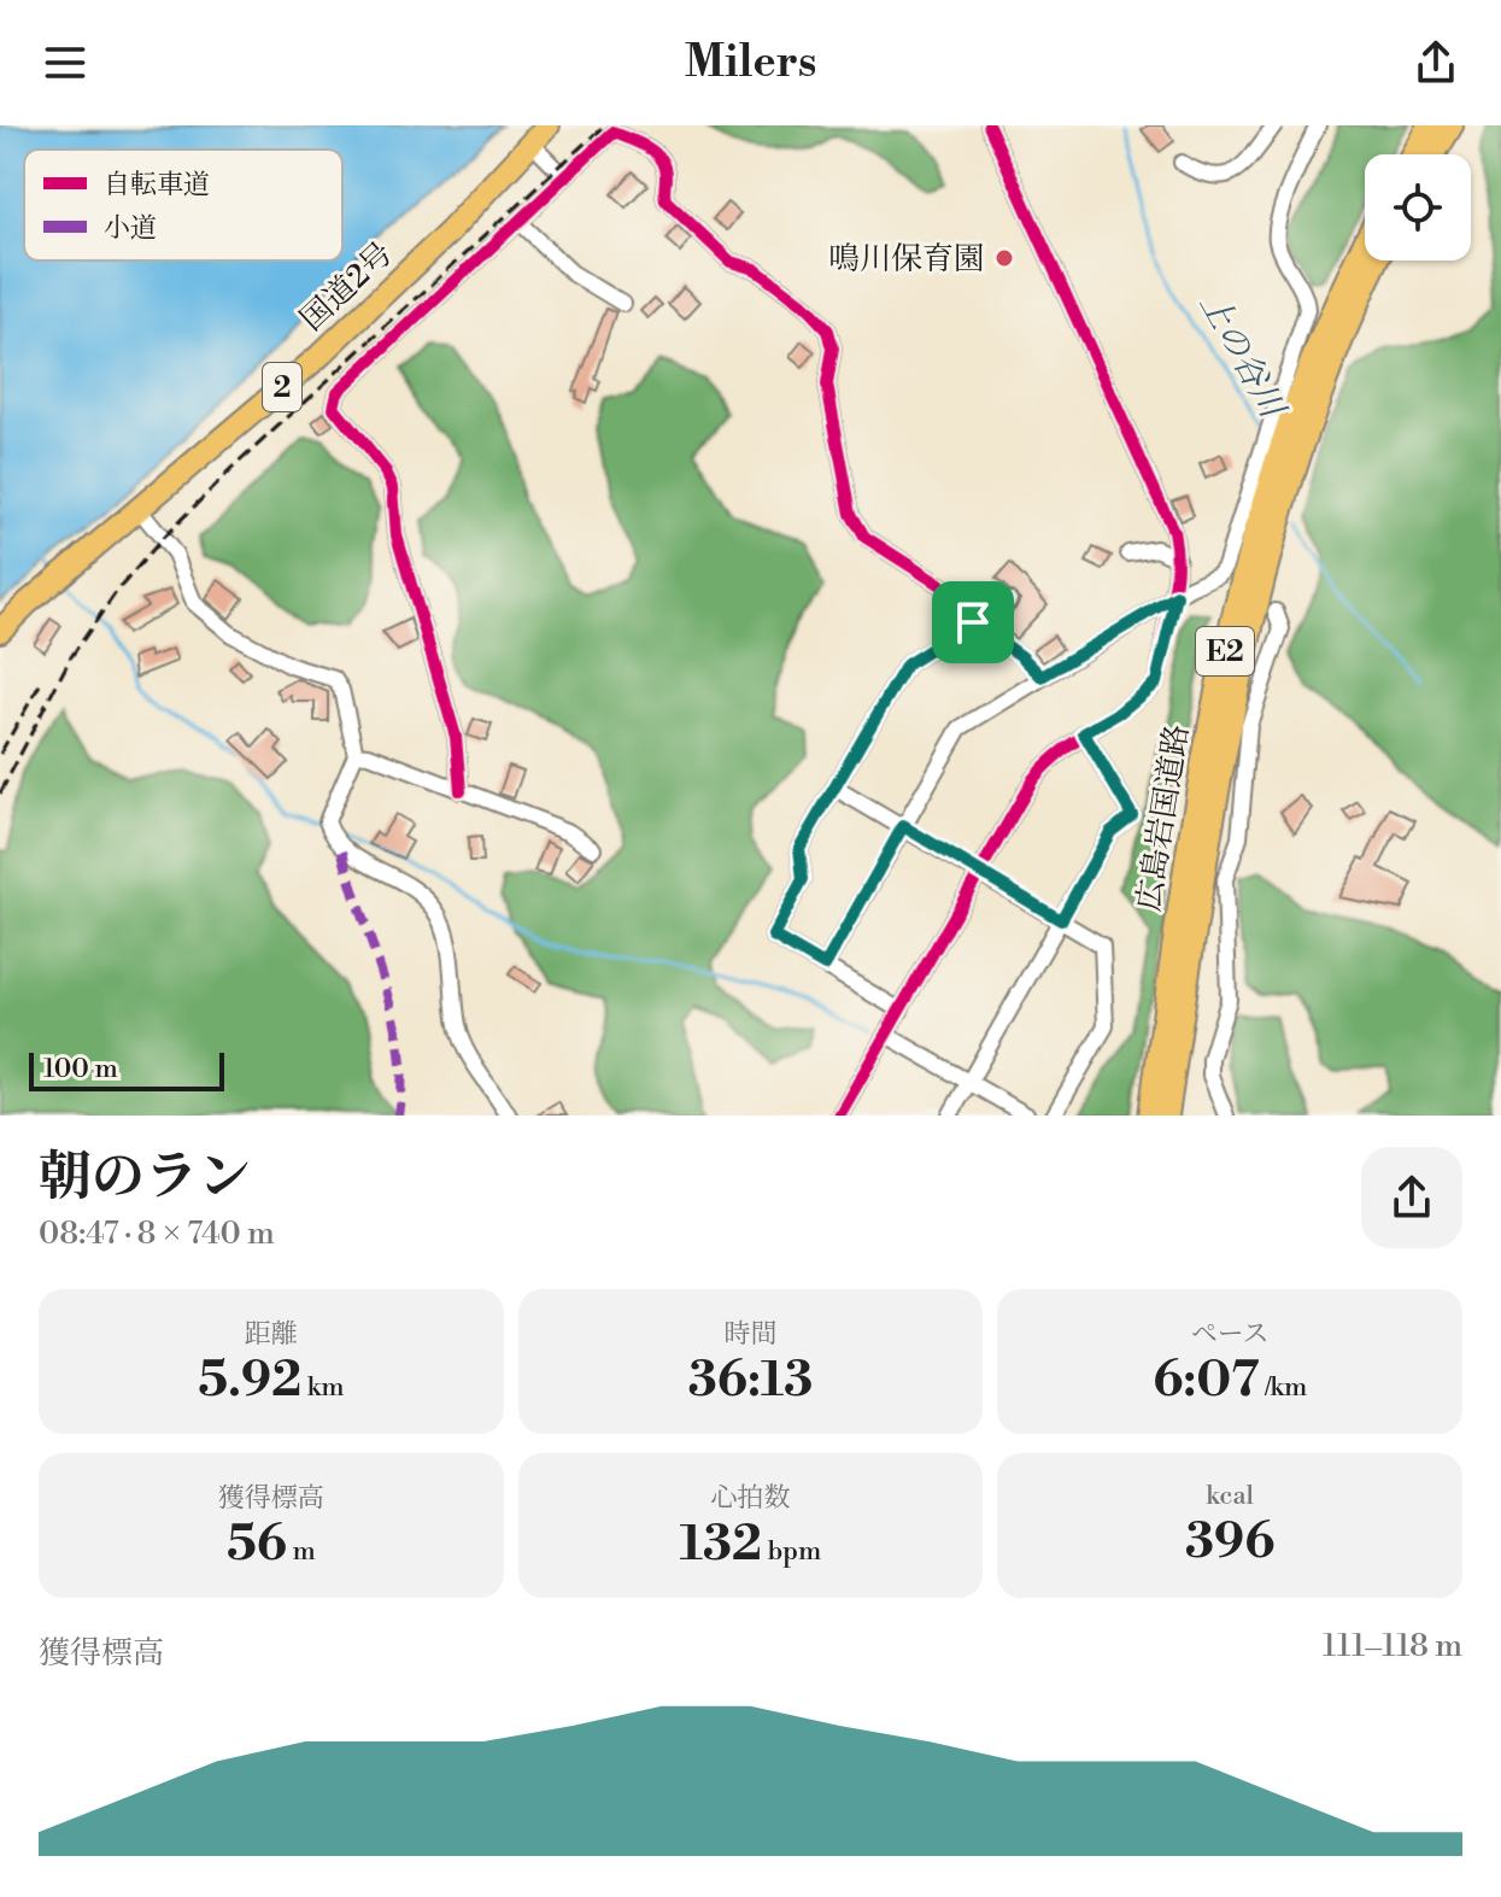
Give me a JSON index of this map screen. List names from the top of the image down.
{
  "streets": {
    "highway": [
      "国道2号",
      "2",
      "E2",
      "広島岩国道路"
    ]
  },
  "water": ["上の谷川"],
  "places": ["鳴川保育園"],
  "legend": ["自転車道", "小道"],
  "scale_bar": "100 m",
  "page": {
    "header": "Milers",
    "scale": "100 m",
    "heading": ["朝のラン", "08:47 · 8 × 740 m"],
    "stats": [
      ["距離", "5.92 km"],
      ["時間", "36:13"],
      ["ペース", "6:07 /km"],
      ["獲得標高", "56 m"],
      ["心拍数", "132 bpm"],
      ["kcal", "396"]
    ],
    "chart": ["獲得標高", "111–118 m"]
  }
}
